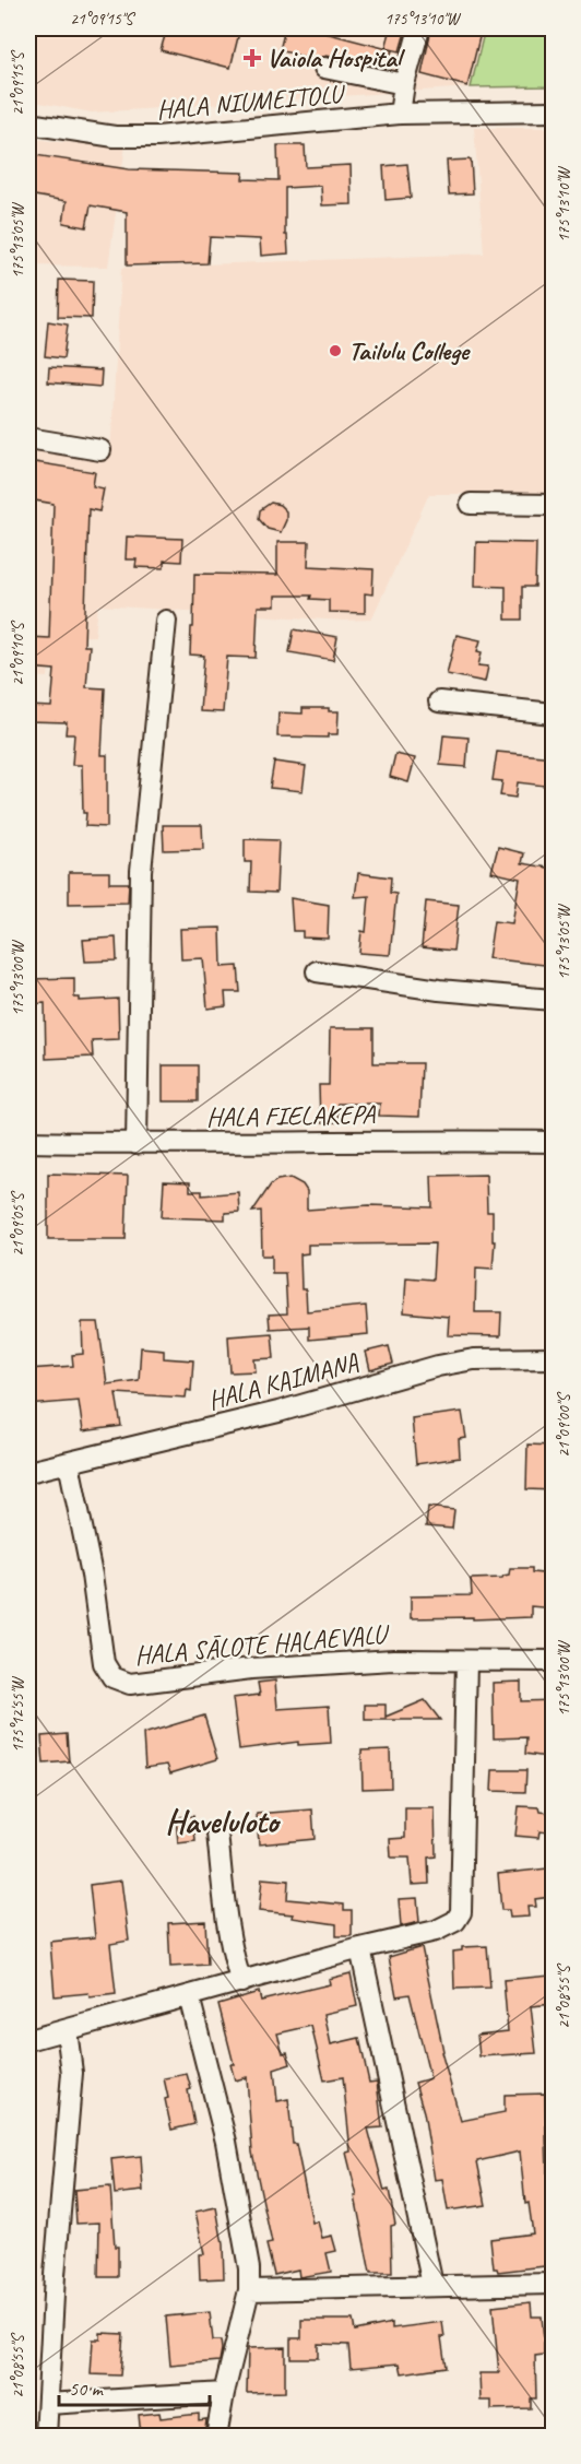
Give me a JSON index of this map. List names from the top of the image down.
{
  "streets": {
    "street": [
      "HALA NIUMEITOLU",
      "HALA FIELAKEPA",
      "HALA KAIMANA",
      "HALA SĀLOTE HALAEVALU"
    ]
  },
  "crossings": [
    ["HALA KAIMANA", "HALA SĀLOTE HALAEVALU"]
  ],
  "districts": ["Haveluloto"],
  "places": {
    "health": ["Vaiola Hospital"],
    "other": ["Tailulu College"]
  },
  "scale_bar": "50 m",
  "coordinates": [
    "21°09'15\"S",
    "175°13'10\"W",
    "175°13'05\"W",
    "21°09'10\"S",
    "175°13'00\"W",
    "21°09'05\"S",
    "21°09'00\"S",
    "175°12'55\"W",
    "21°08'55\"S"
  ]
}
